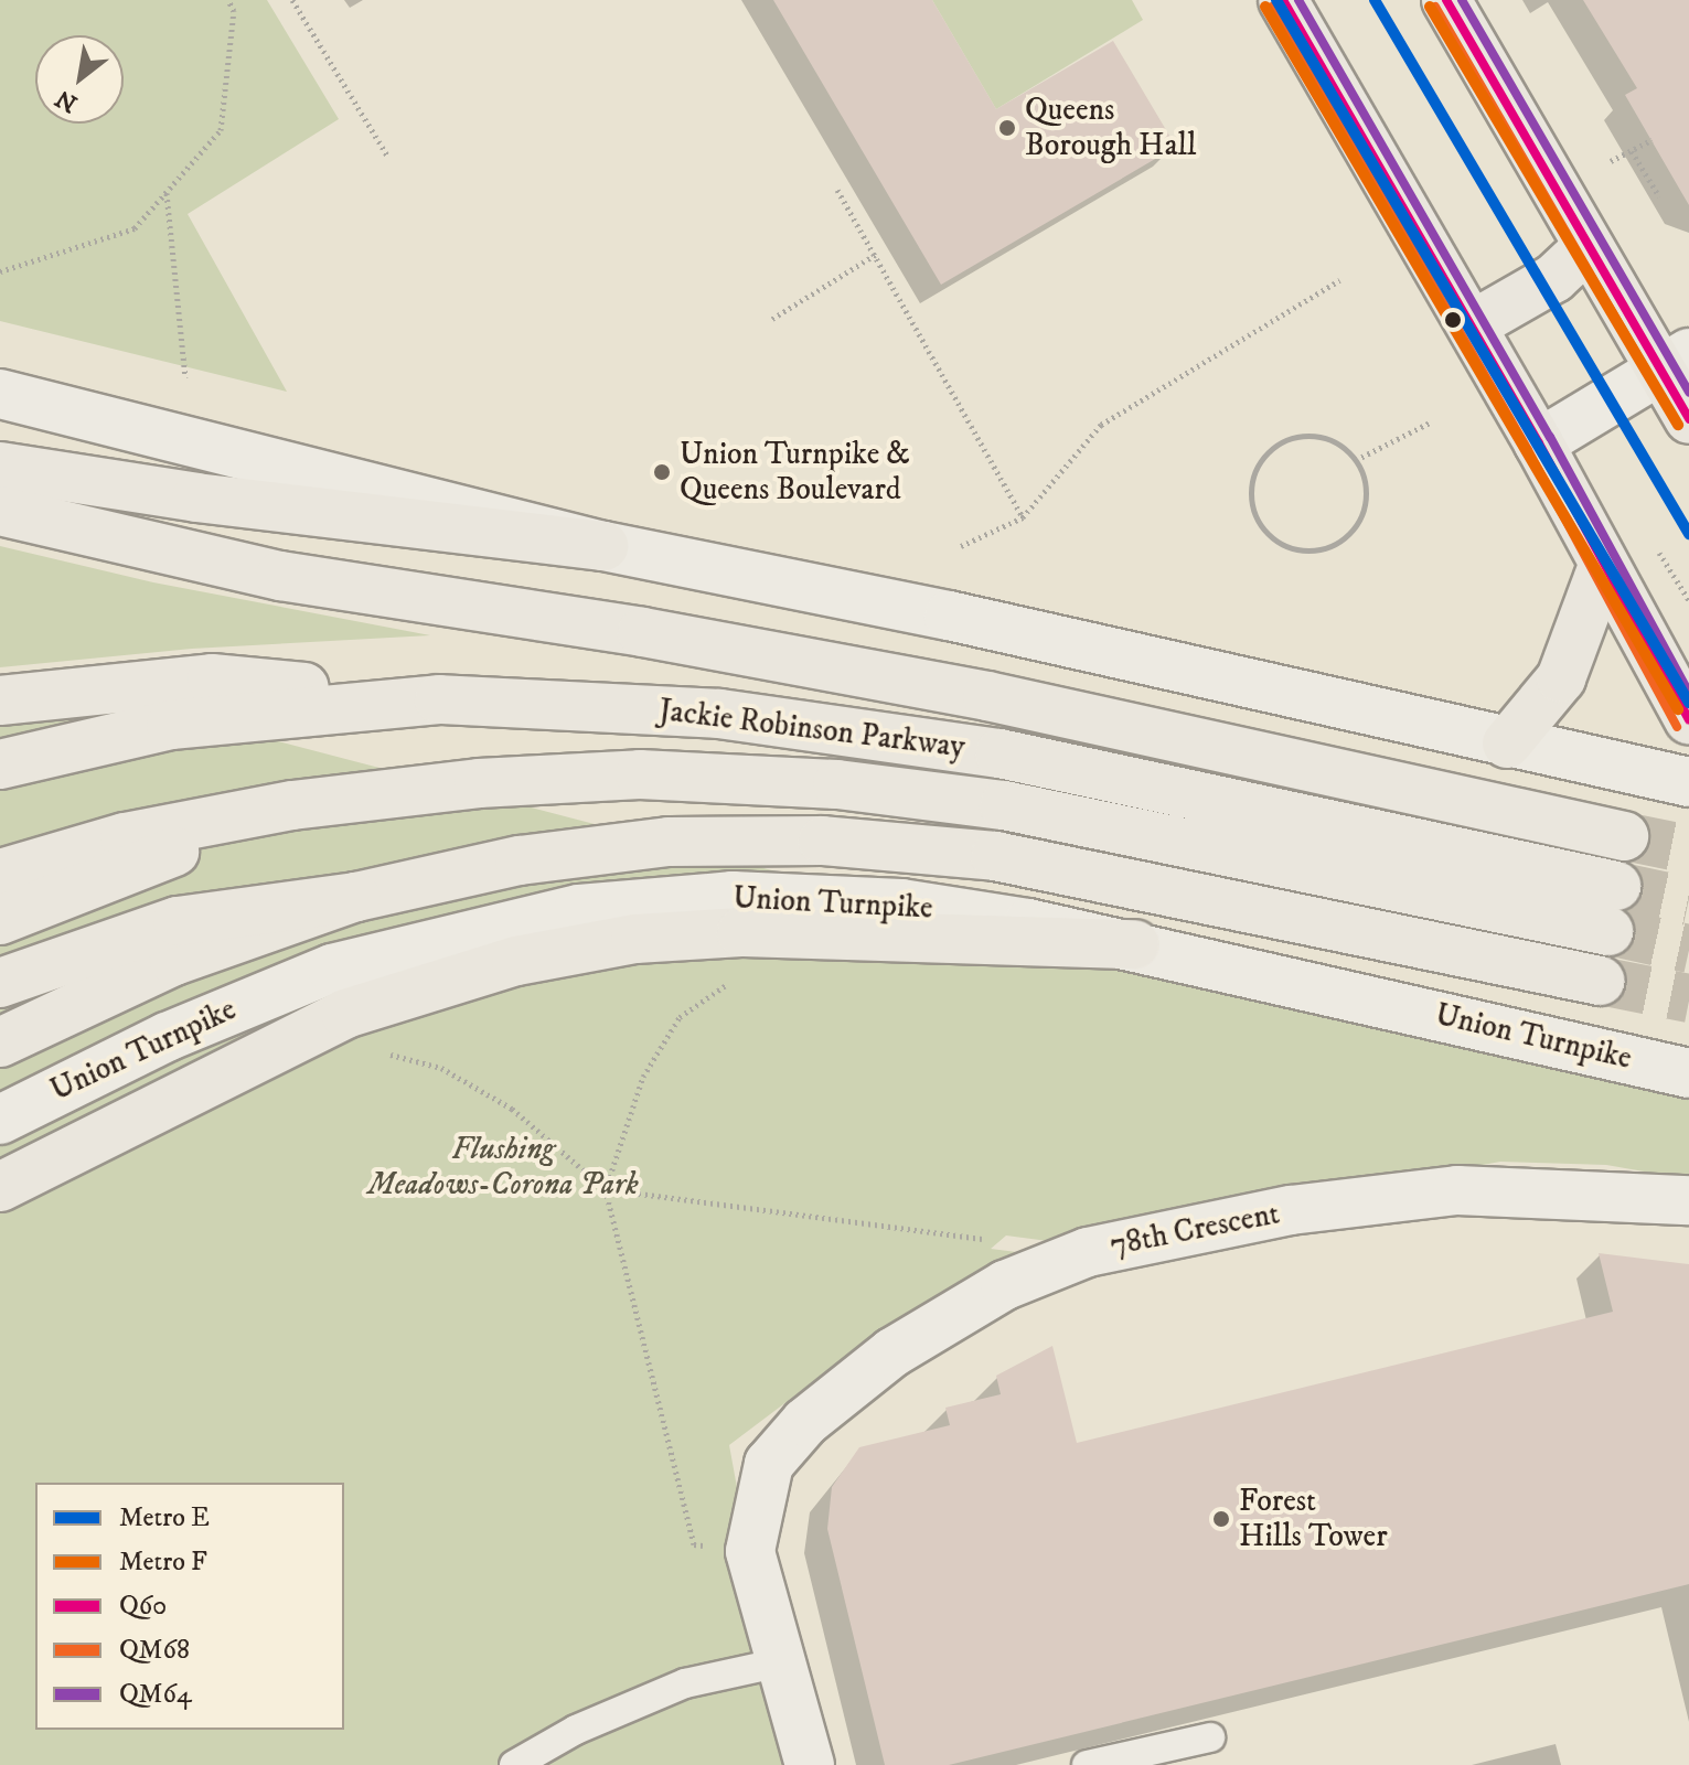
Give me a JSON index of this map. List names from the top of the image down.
{
  "streets": {
    "main road": ["Jackie Robinson Parkway", "Union Turnpike", "78th Crescent"]
  },
  "parks": ["Flushing Meadows-Corona Park"],
  "places": ["Queens Borough Hall", "Union Turnpike & Queens Boulevard", "Forest Hills Tower"],
  "lines": [
    "metro line E",
    "transit line Q60",
    "transit line QM64",
    "metro line F",
    "transit line QM68"
  ],
  "legend": [
    "Metro E",
    "Metro F",
    "Q60",
    "QM68",
    "QM64"
  ],
  "north": "bottom left"
}
